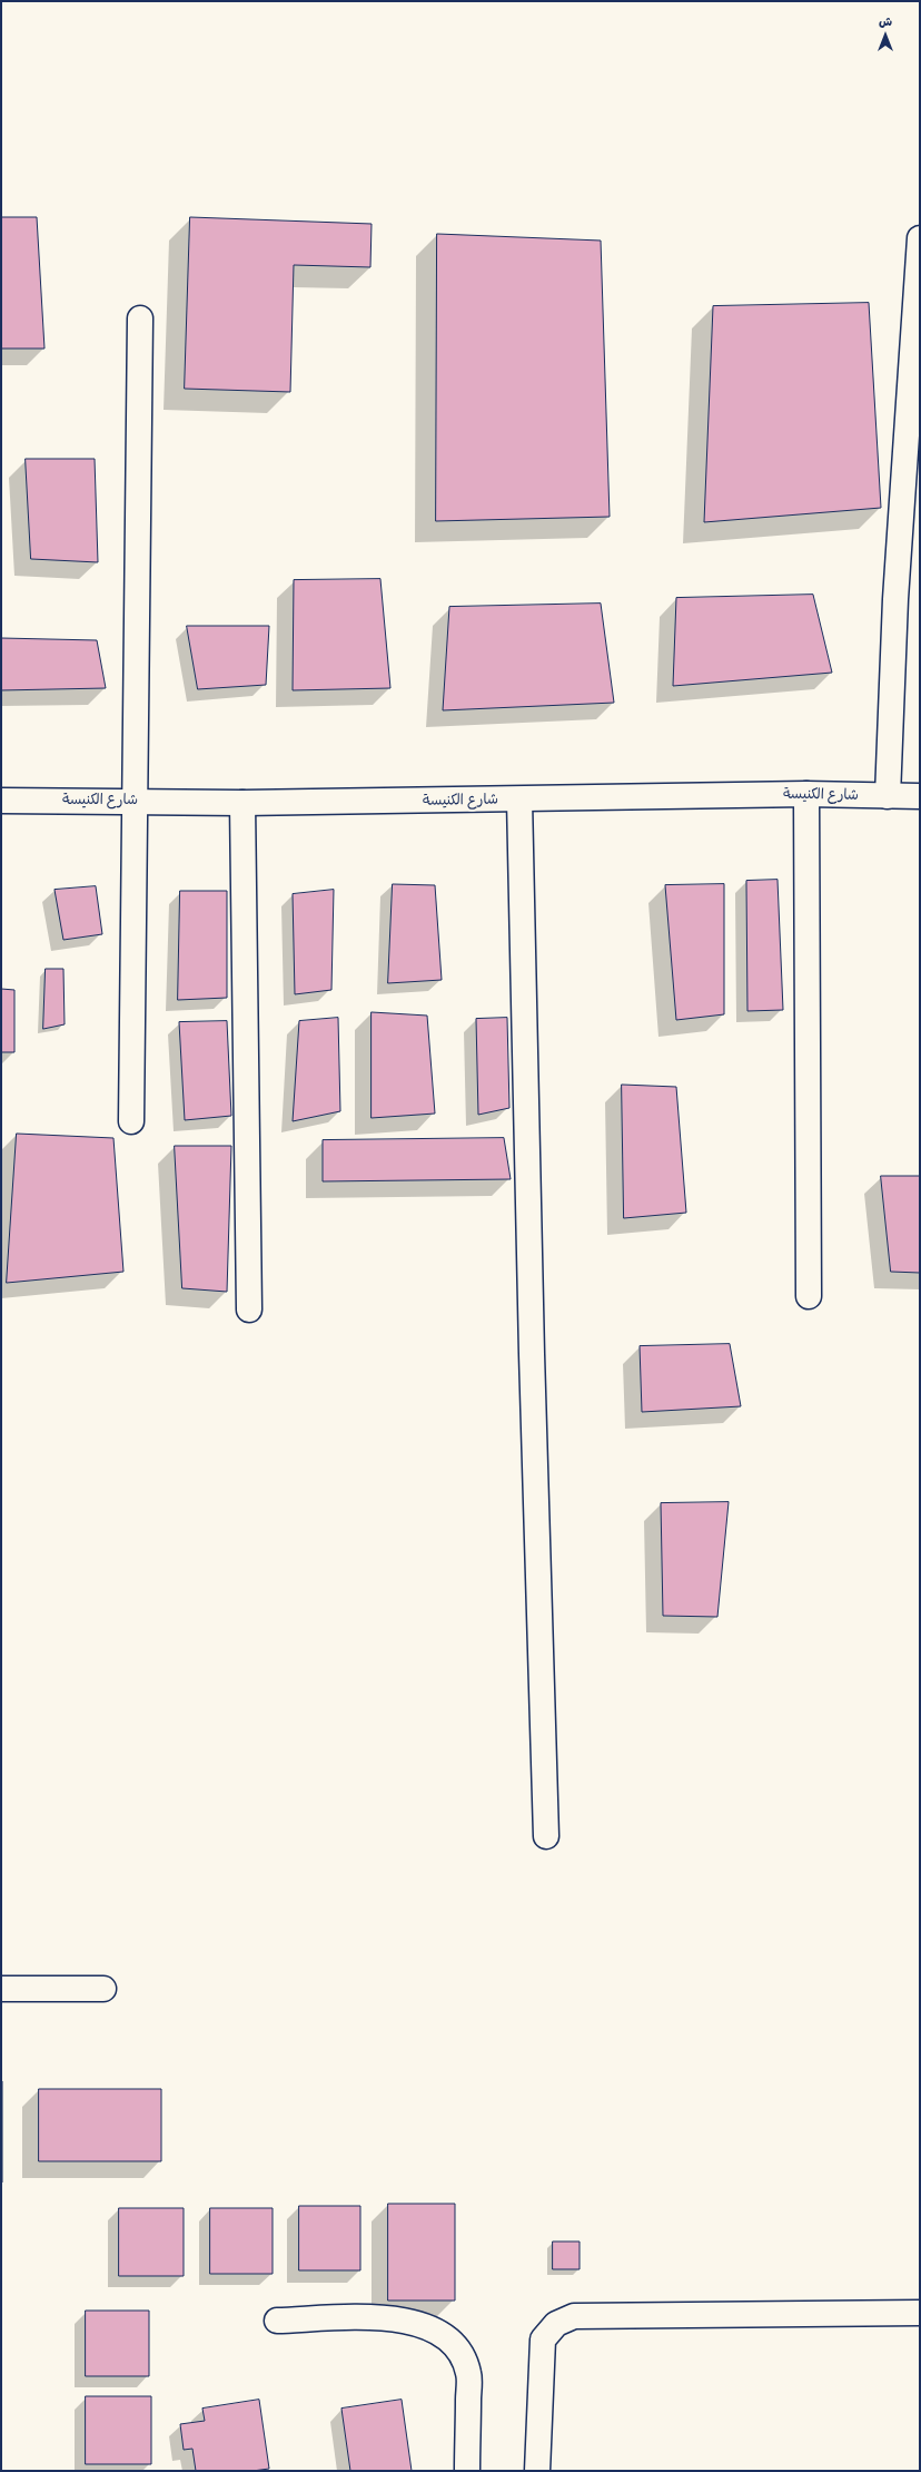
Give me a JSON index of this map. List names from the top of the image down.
{
  "streets": {
    "street": ["شارع الكنيسة"]
  },
  "north": "top"
}
